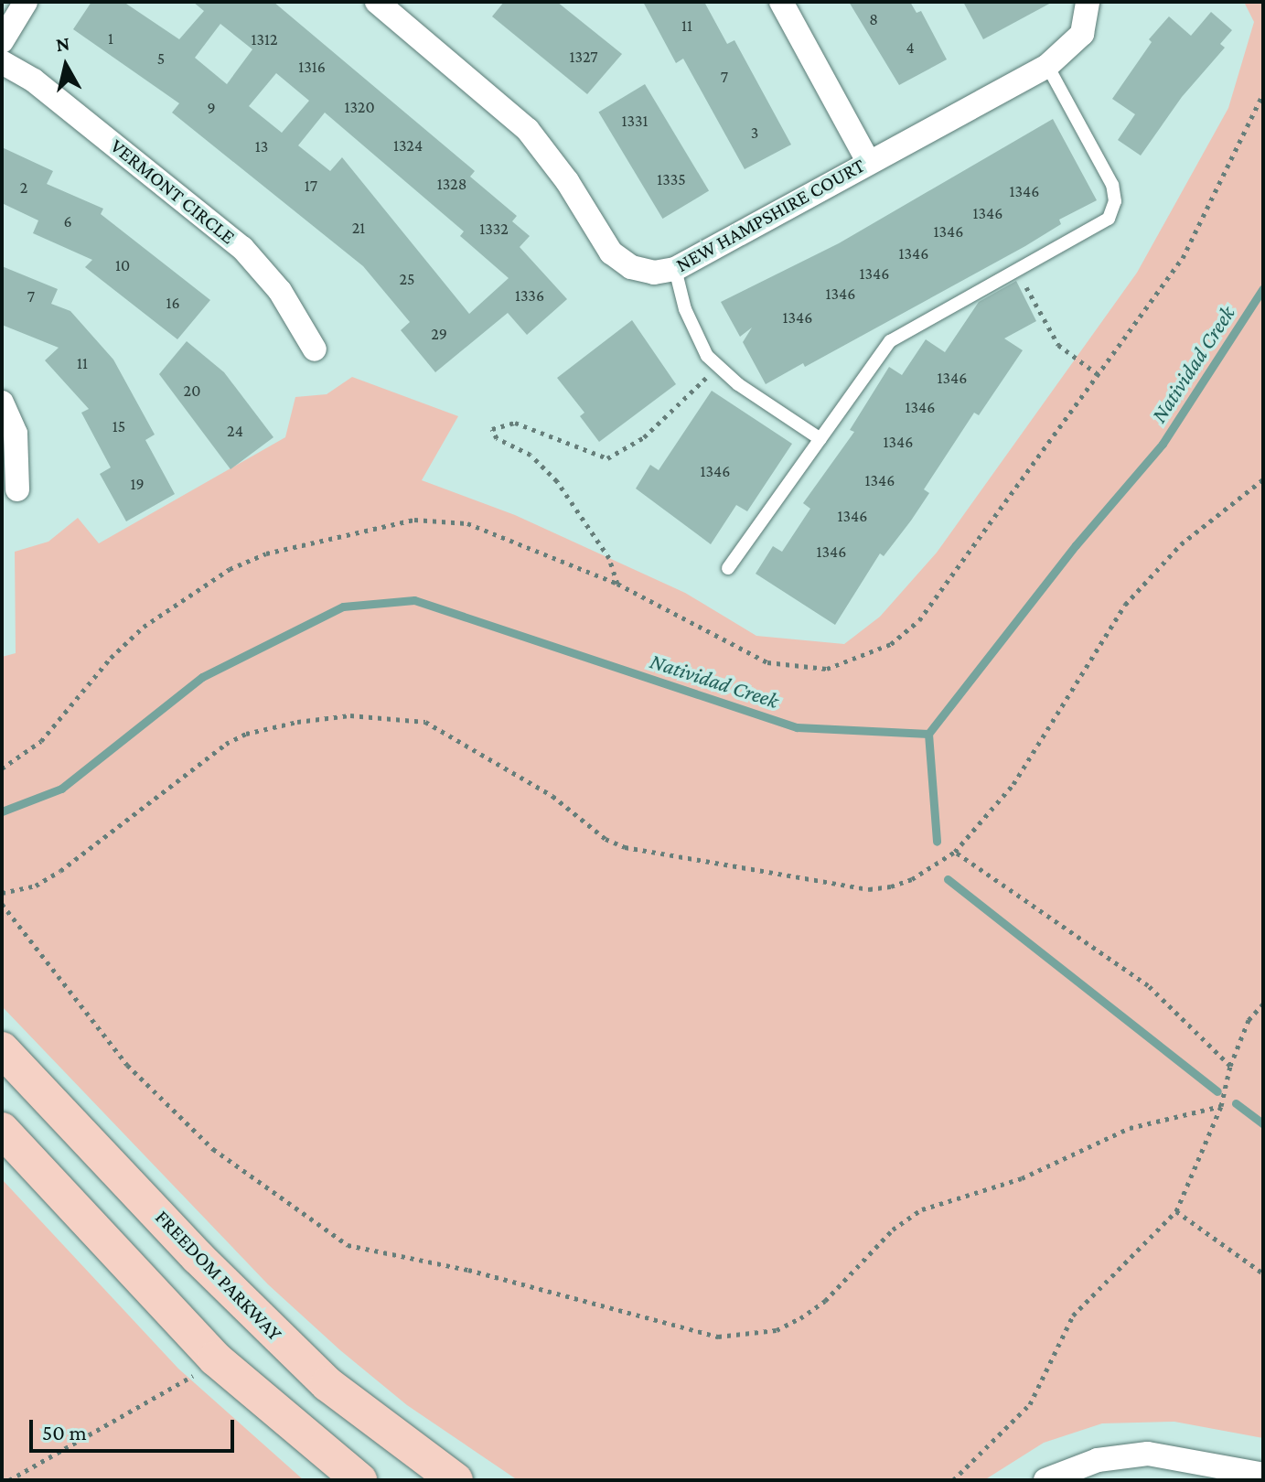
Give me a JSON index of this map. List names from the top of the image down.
{
  "streets": {
    "main road": ["FREEDOM PARKWAY"],
    "street": ["VERMONT CIRCLE", "NEW HAMPSHIRE COURT"]
  },
  "water": ["Natividad Creek"],
  "house_numbers": [
    "8",
    "11",
    "1",
    "1312",
    "4",
    "1327",
    "5",
    "1316",
    "7",
    "1320",
    "9",
    "1331",
    "3",
    "1324",
    "13",
    "1335",
    "1328",
    "17",
    "2",
    "1346",
    "1346",
    "6",
    "21",
    "1332",
    "1346",
    "1346",
    "10",
    "1346",
    "25",
    "1346",
    "1336",
    "7",
    "16",
    "1346",
    "29",
    "11",
    "1346",
    "20",
    "1346",
    "15",
    "24",
    "1346",
    "1346",
    "1346",
    "19",
    "1346",
    "1346"
  ],
  "scale_bar": "50 m",
  "north": "top"
}
